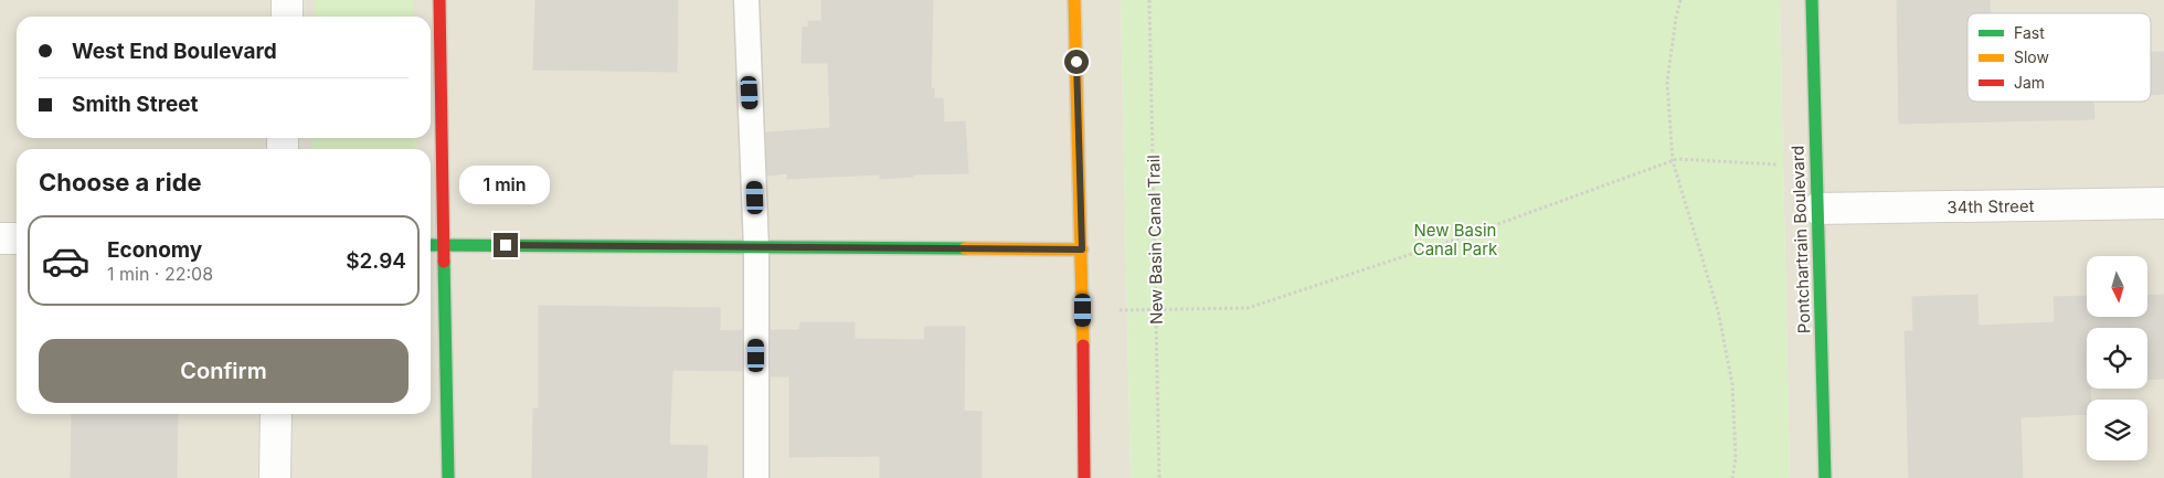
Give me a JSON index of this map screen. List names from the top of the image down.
{
  "streets": {
    "street": ["34th Street", "Pontchartrain Boulevard"],
    "path": ["New Basin Canal Trail"]
  },
  "crossings": [
    ["34th Street", "Pontchartrain Boulevard"]
  ],
  "parks": ["New Basin Canal Park"],
  "legend": ["Fast", "Slow", "Jam"],
  "north": "bottom",
  "page": {
    "banner": ["West End Boulevard", "Smith Street"],
    "heading": "Choose a ride",
    "bubble": "1 min",
    "list": [
      {
        "name": "Economy",
        "note": "1 min · 22:08",
        "value": "$2.94"
      }
    ],
    "buttons": "Confirm"
  }
}
